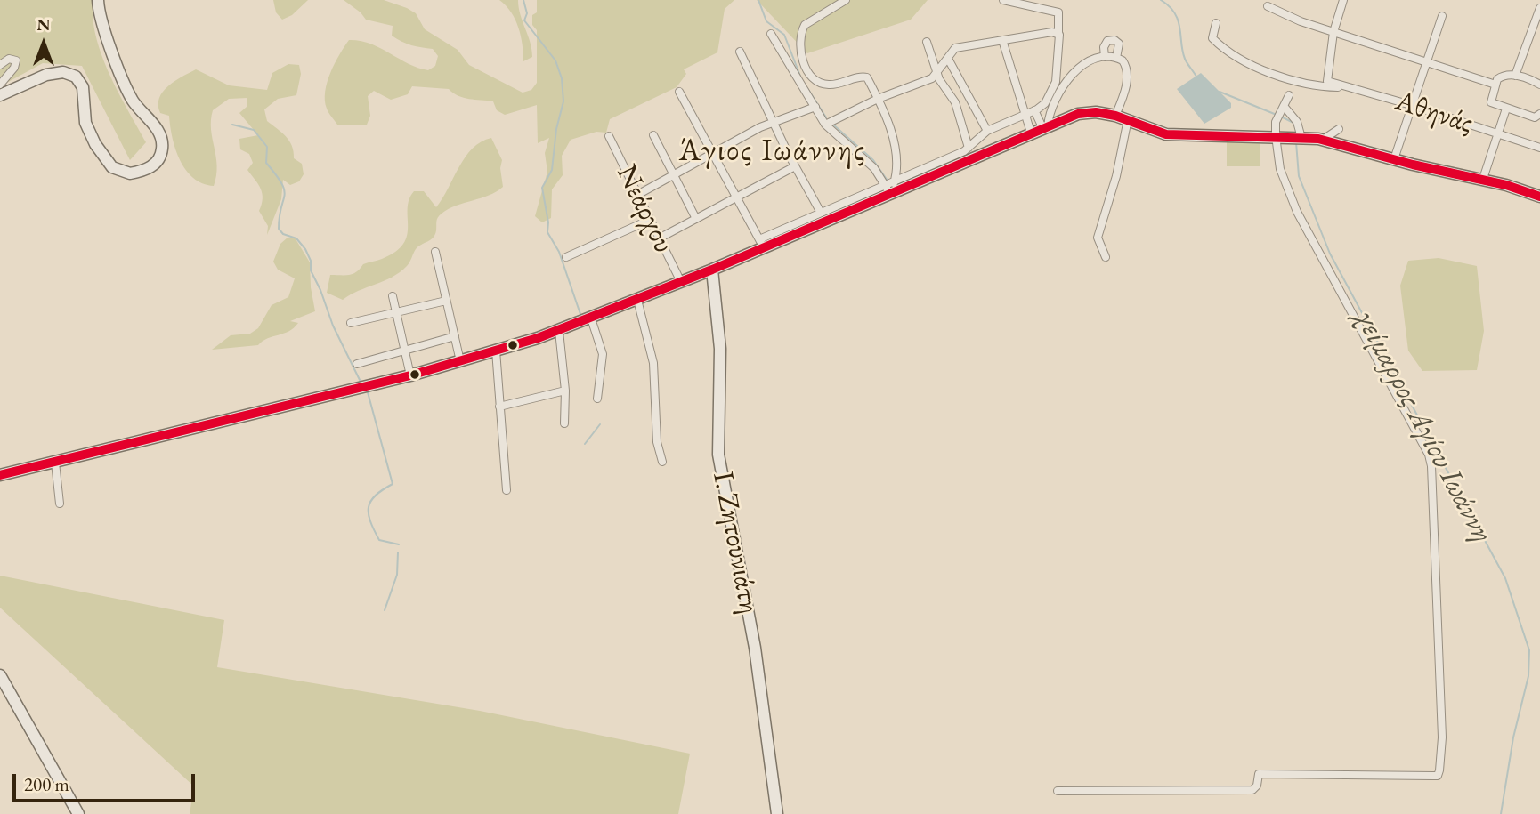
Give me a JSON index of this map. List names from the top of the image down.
{
  "streets": {
    "street": ["Αθηνάς", "Νεάρχου", "Ι. Ζητουνιάτη"]
  },
  "districts": ["Άγιος Ιωάννης"],
  "water": ["χείμαρρος Αγίου Ιωάννη"],
  "scale_bar": "200 m",
  "north": "top"
}
